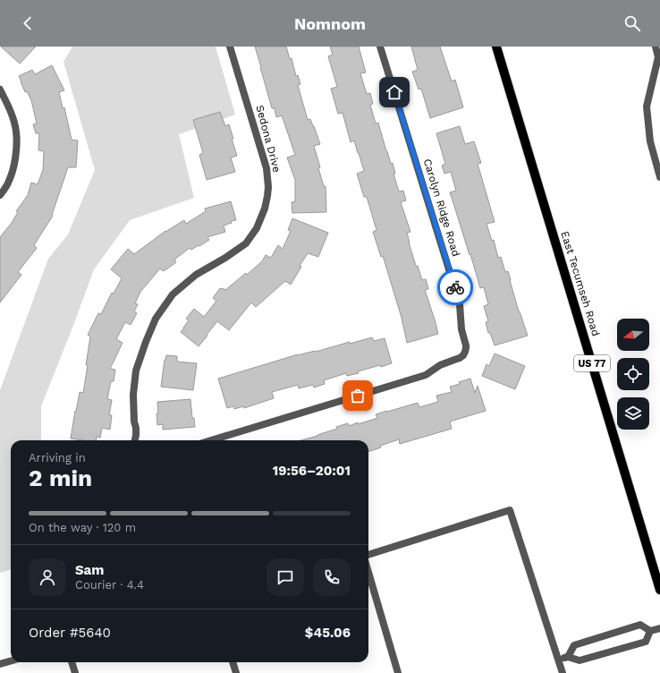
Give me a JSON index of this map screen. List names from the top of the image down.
{
  "streets": {
    "main road": ["East Tecumseh Road", "US 77"],
    "street": ["Sedona Drive", "Carolyn Ridge Road"]
  },
  "north": "left",
  "page": {
    "header": "Nomnom",
    "heading": ["2 min", "Arriving in", "19:56–20:01"],
    "panel": [
      "Sam",
      "Courier · 4.4",
      "Order #5640",
      "$45.06"
    ],
    "bar": "On the way · 120 m"
  }
}
